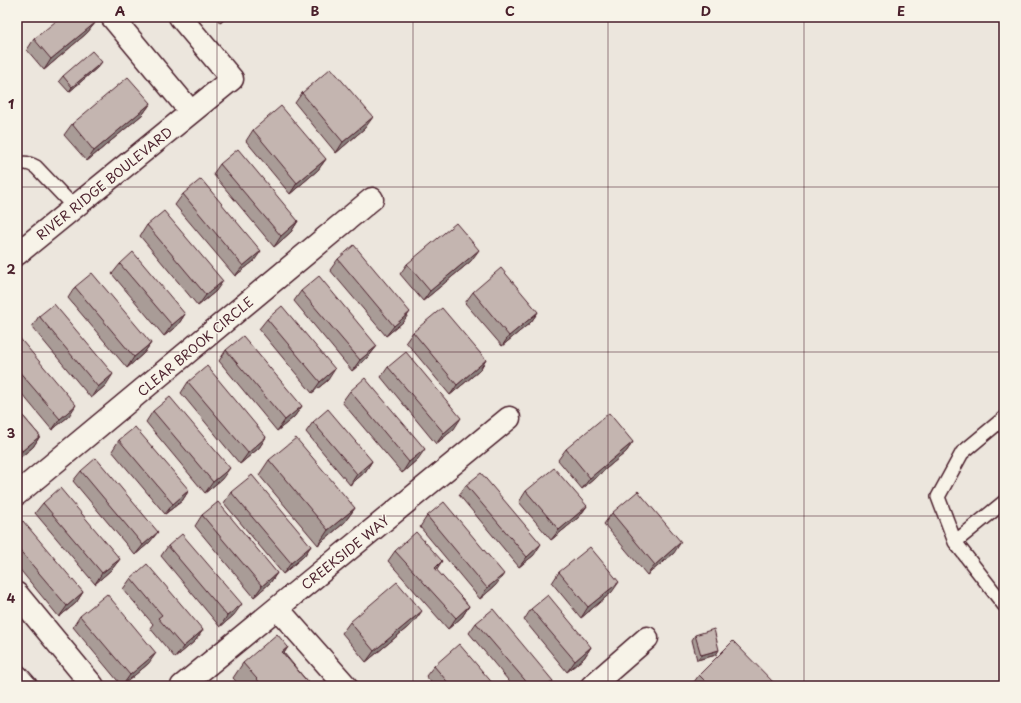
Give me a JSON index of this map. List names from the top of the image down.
{
  "streets": {
    "street": ["RIVER RIDGE BOULEVARD", "CLEAR BROOK CIRCLE", "CREEKSIDE WAY"]
  },
  "grid": {
    "columns": [
      "A",
      "B",
      "C",
      "D",
      "E"
    ],
    "rows": [
      "1",
      "2",
      "3",
      "4"
    ]
  }
}
